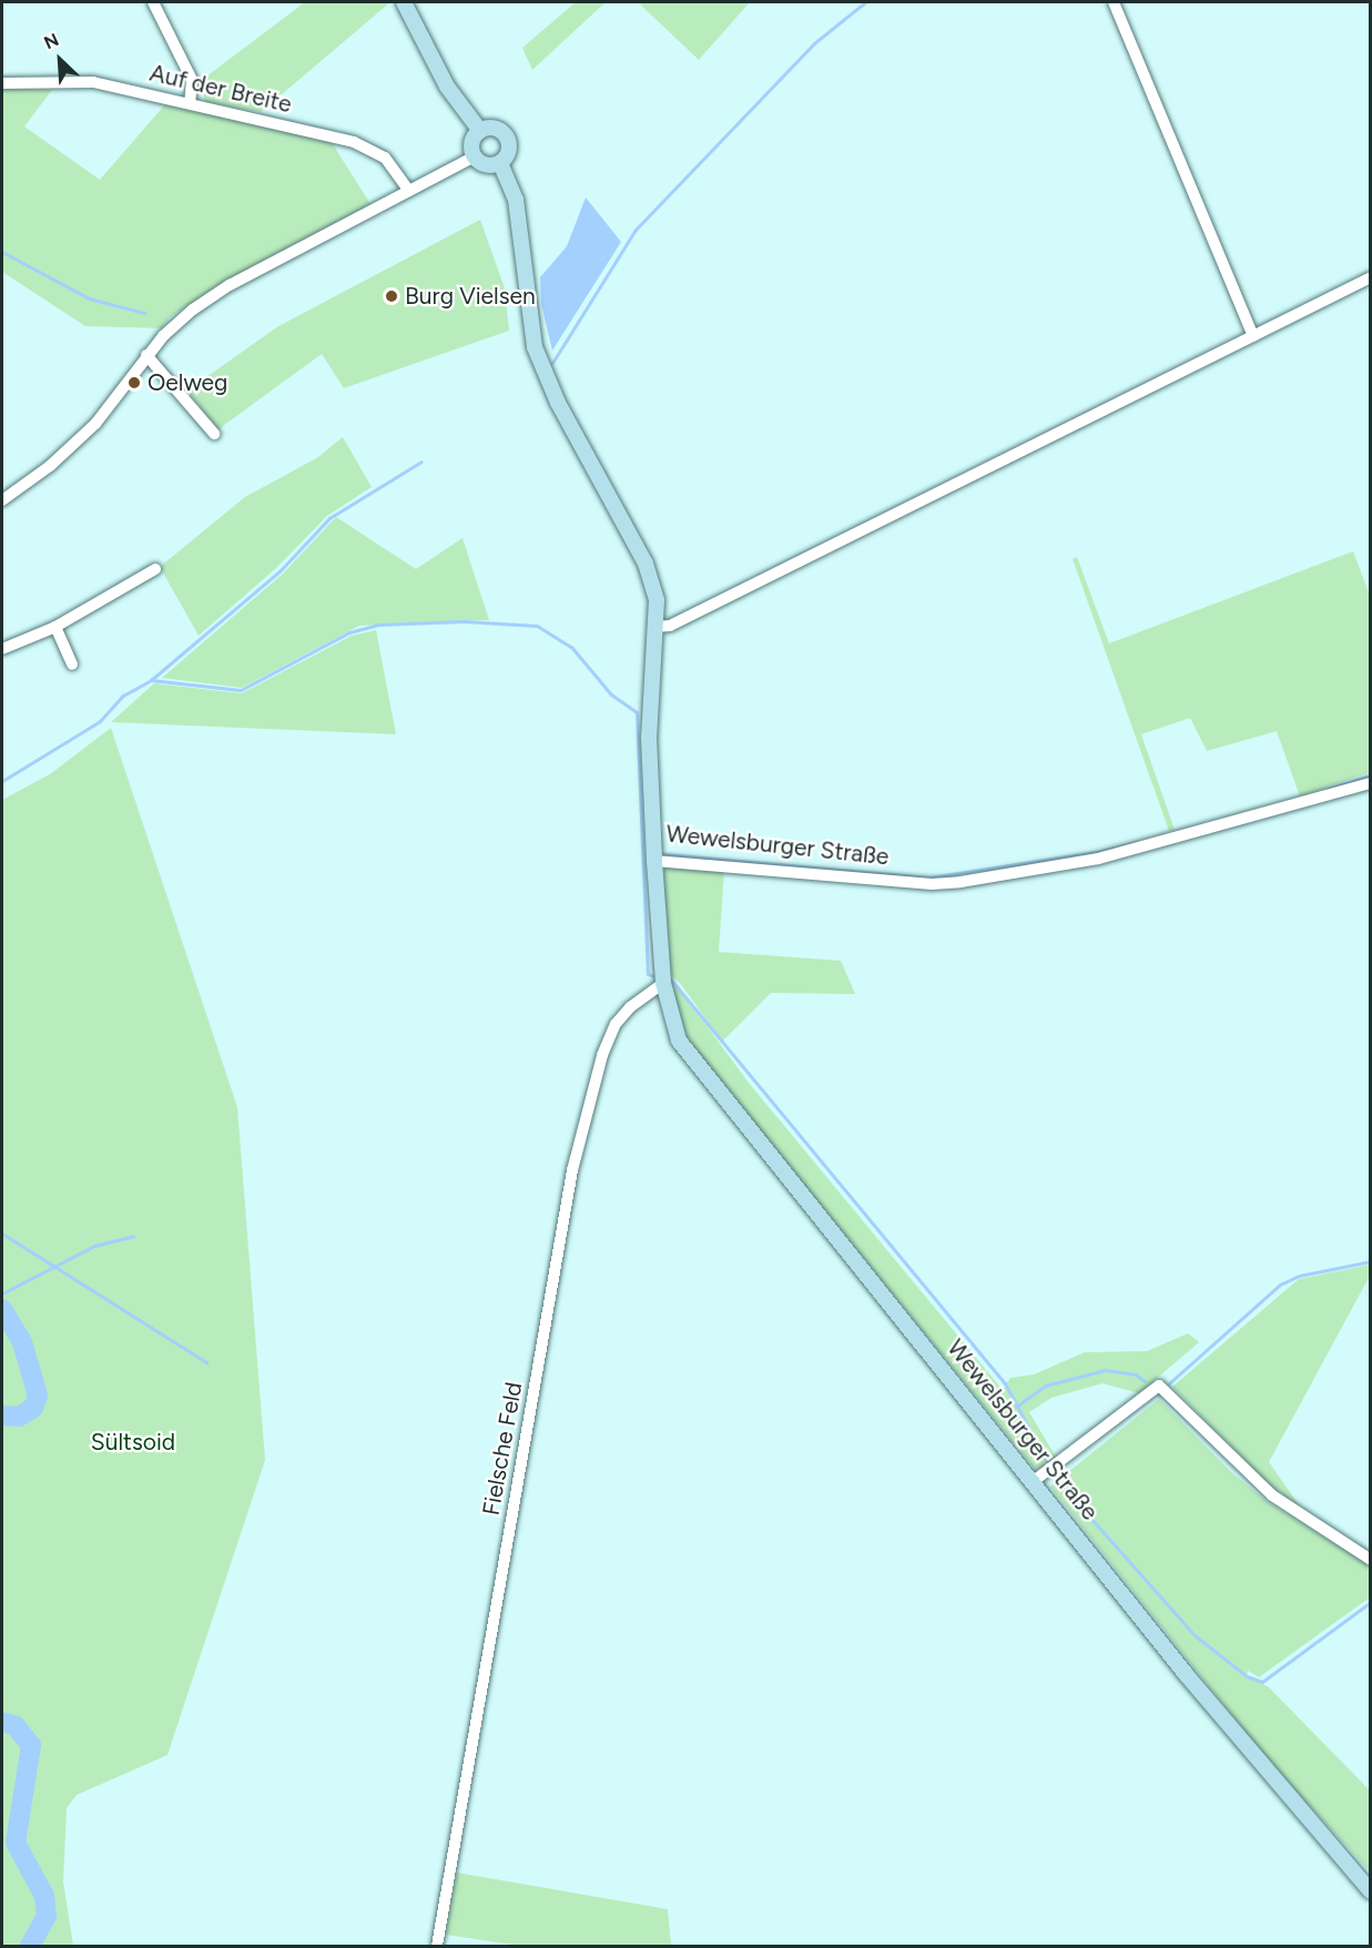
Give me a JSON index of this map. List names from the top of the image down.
{
  "streets": {
    "main road": ["Wewelsburger Straße"],
    "street": ["Auf der Breite", "Fielsche Feld"]
  },
  "crossings": [
    ["Wewelsburger Straße", "Fielsche Feld"]
  ],
  "parks": ["Sültsoid"],
  "places": ["Burg Vielsen", "Oelweg"],
  "north": "top left"
}
